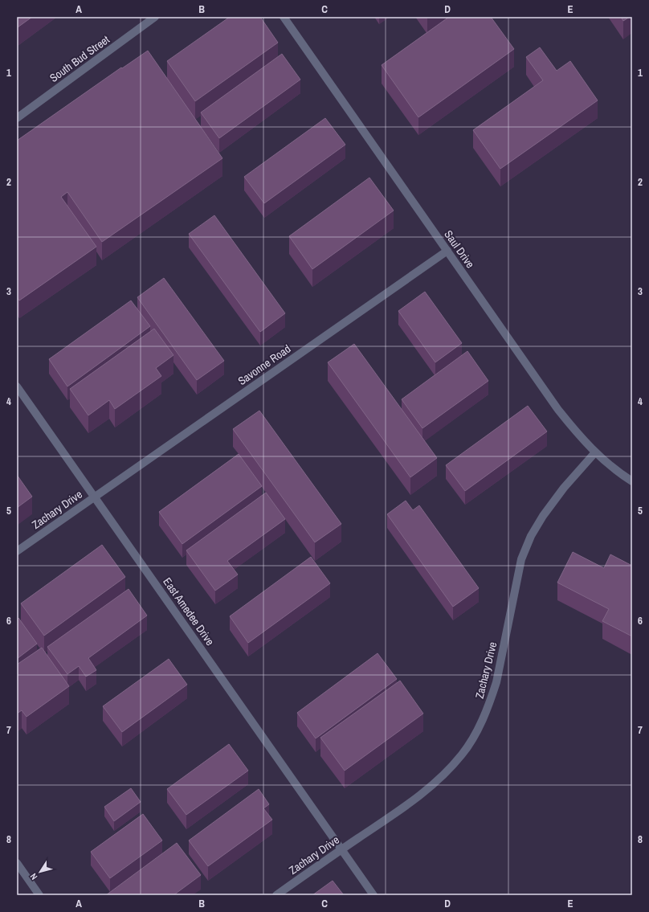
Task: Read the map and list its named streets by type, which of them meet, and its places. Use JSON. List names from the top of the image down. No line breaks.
{"streets":{"street":["South Bud Street","Saul Drive","Savonne Road","Zachary Drive","East Amedee Drive"]},"crossings":[["Saul Drive","Savonne Road"],["Saul Drive","Zachary Drive"],["Savonne Road","Zachary Drive"],["Savonne Road","East Amedee Drive"],["Zachary Drive","East Amedee Drive"]],"north":"bottom left","grid":{"columns":["A","B","C","D","E"],"rows":["1","2","3","4","5","6","7","8"]}}
